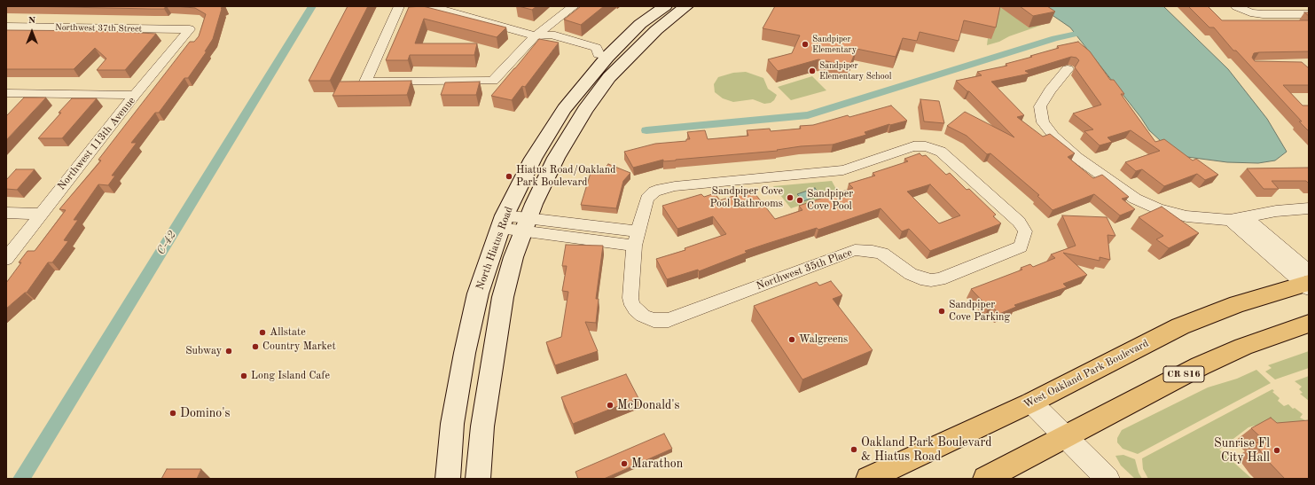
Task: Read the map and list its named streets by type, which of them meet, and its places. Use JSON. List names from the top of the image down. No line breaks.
{"streets":{"main road":["North Hiatus Road","West Oakland Park Boulevard","CR 816"],"street":["Northwest 37th Street","Northwest 113th Avenue","Northwest 35th Place"]},"crossings":[["Northwest 37th Street","Northwest 113th Avenue"]],"water":["C-42"],"places":["Sandpiper Elementary","Sandpiper Elementary School","Hiatus Road/Oakland Park Boulevard","Sandpiper Cove Pool Bathrooms","Sandpiper Cove Pool","Sandpiper Cove Parking","Allstate","Walgreens","Country Market","Subway","Long Island Cafe","McDonald's","Domino's","Oakland Park Boulevard & Hiatus Road","Sunrise Fl City Hall","Marathon"],"north":"top"}
